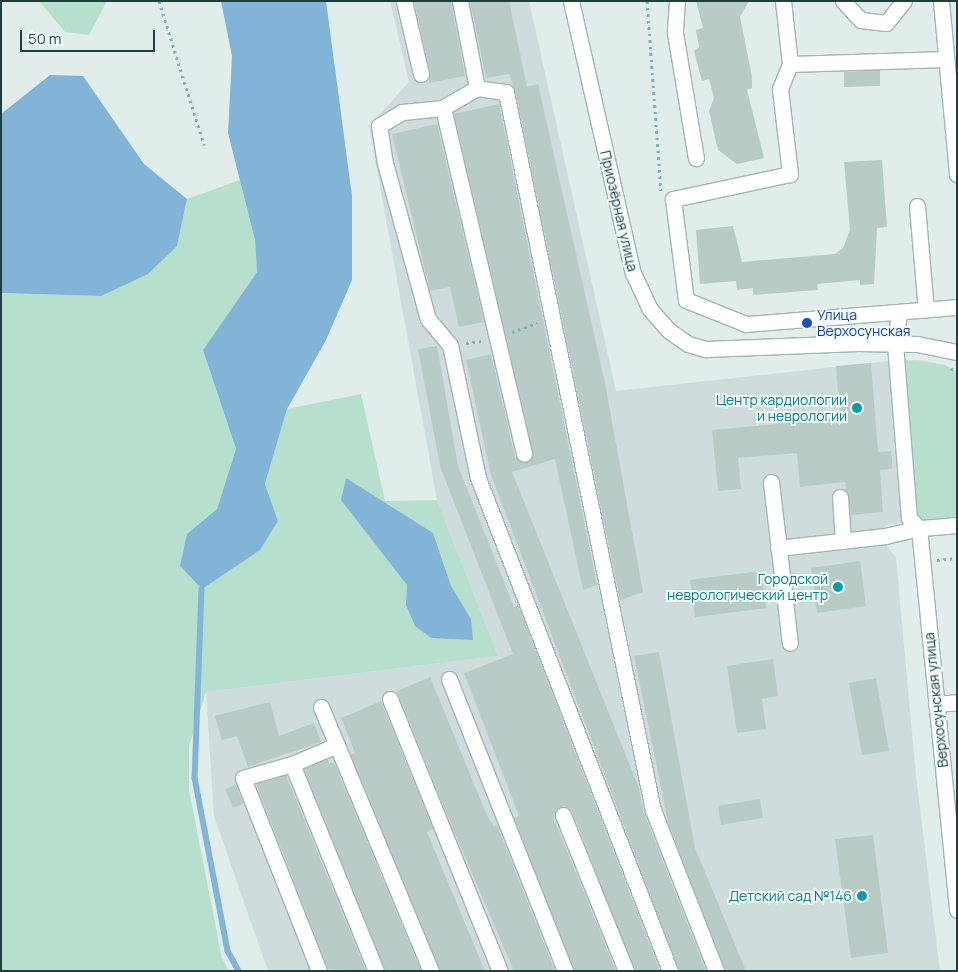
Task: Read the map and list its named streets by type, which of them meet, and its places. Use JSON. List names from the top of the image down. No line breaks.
{"streets":{"street":["Приозёрная улица","Верхосунская улица"]},"places":["Улица Верхосунская","Центр кардиологии и неврологии","Городской неврологический центр","Детский сад №146"],"scale_bar":"50 m"}
